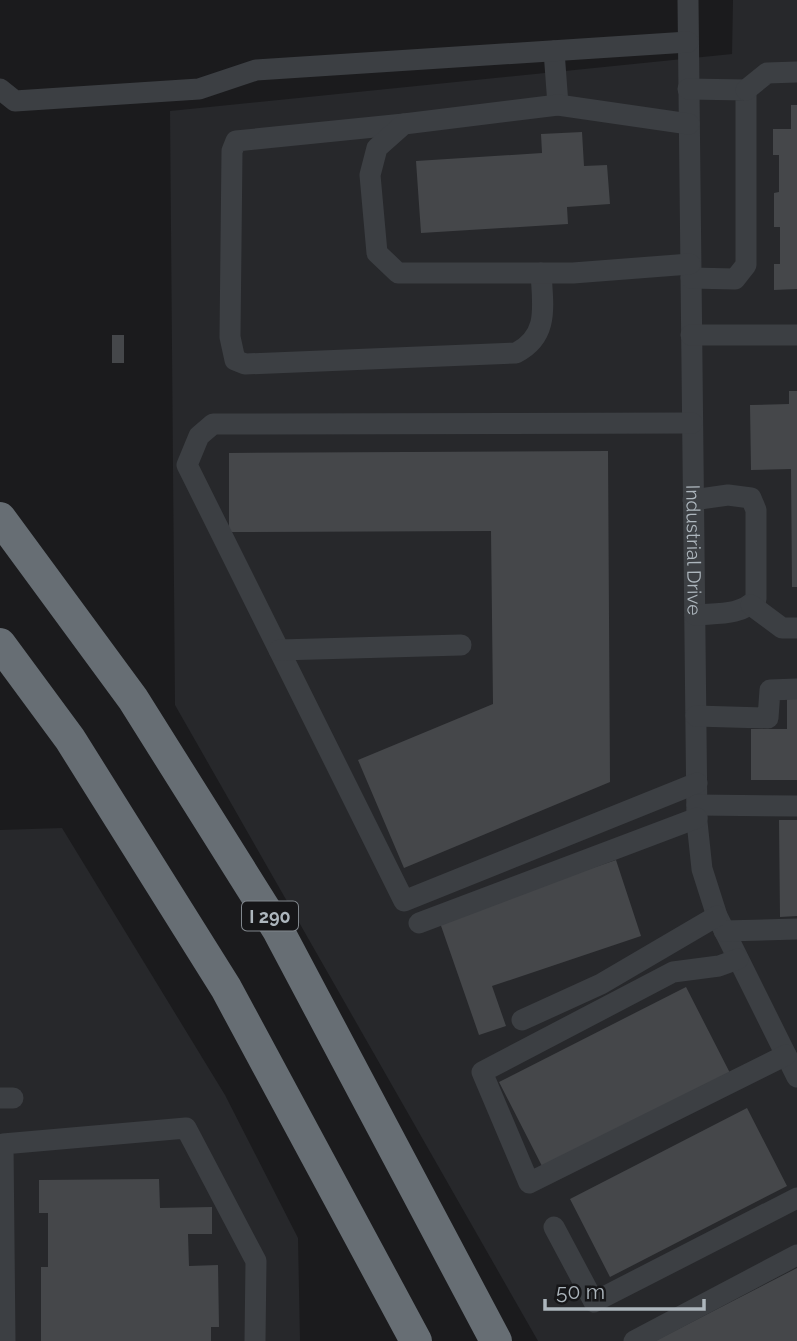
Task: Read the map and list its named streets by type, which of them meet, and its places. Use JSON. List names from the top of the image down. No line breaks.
{"streets":{"highway":["I 290"],"street":["Industrial Drive"]},"scale_bar":"50 m"}
